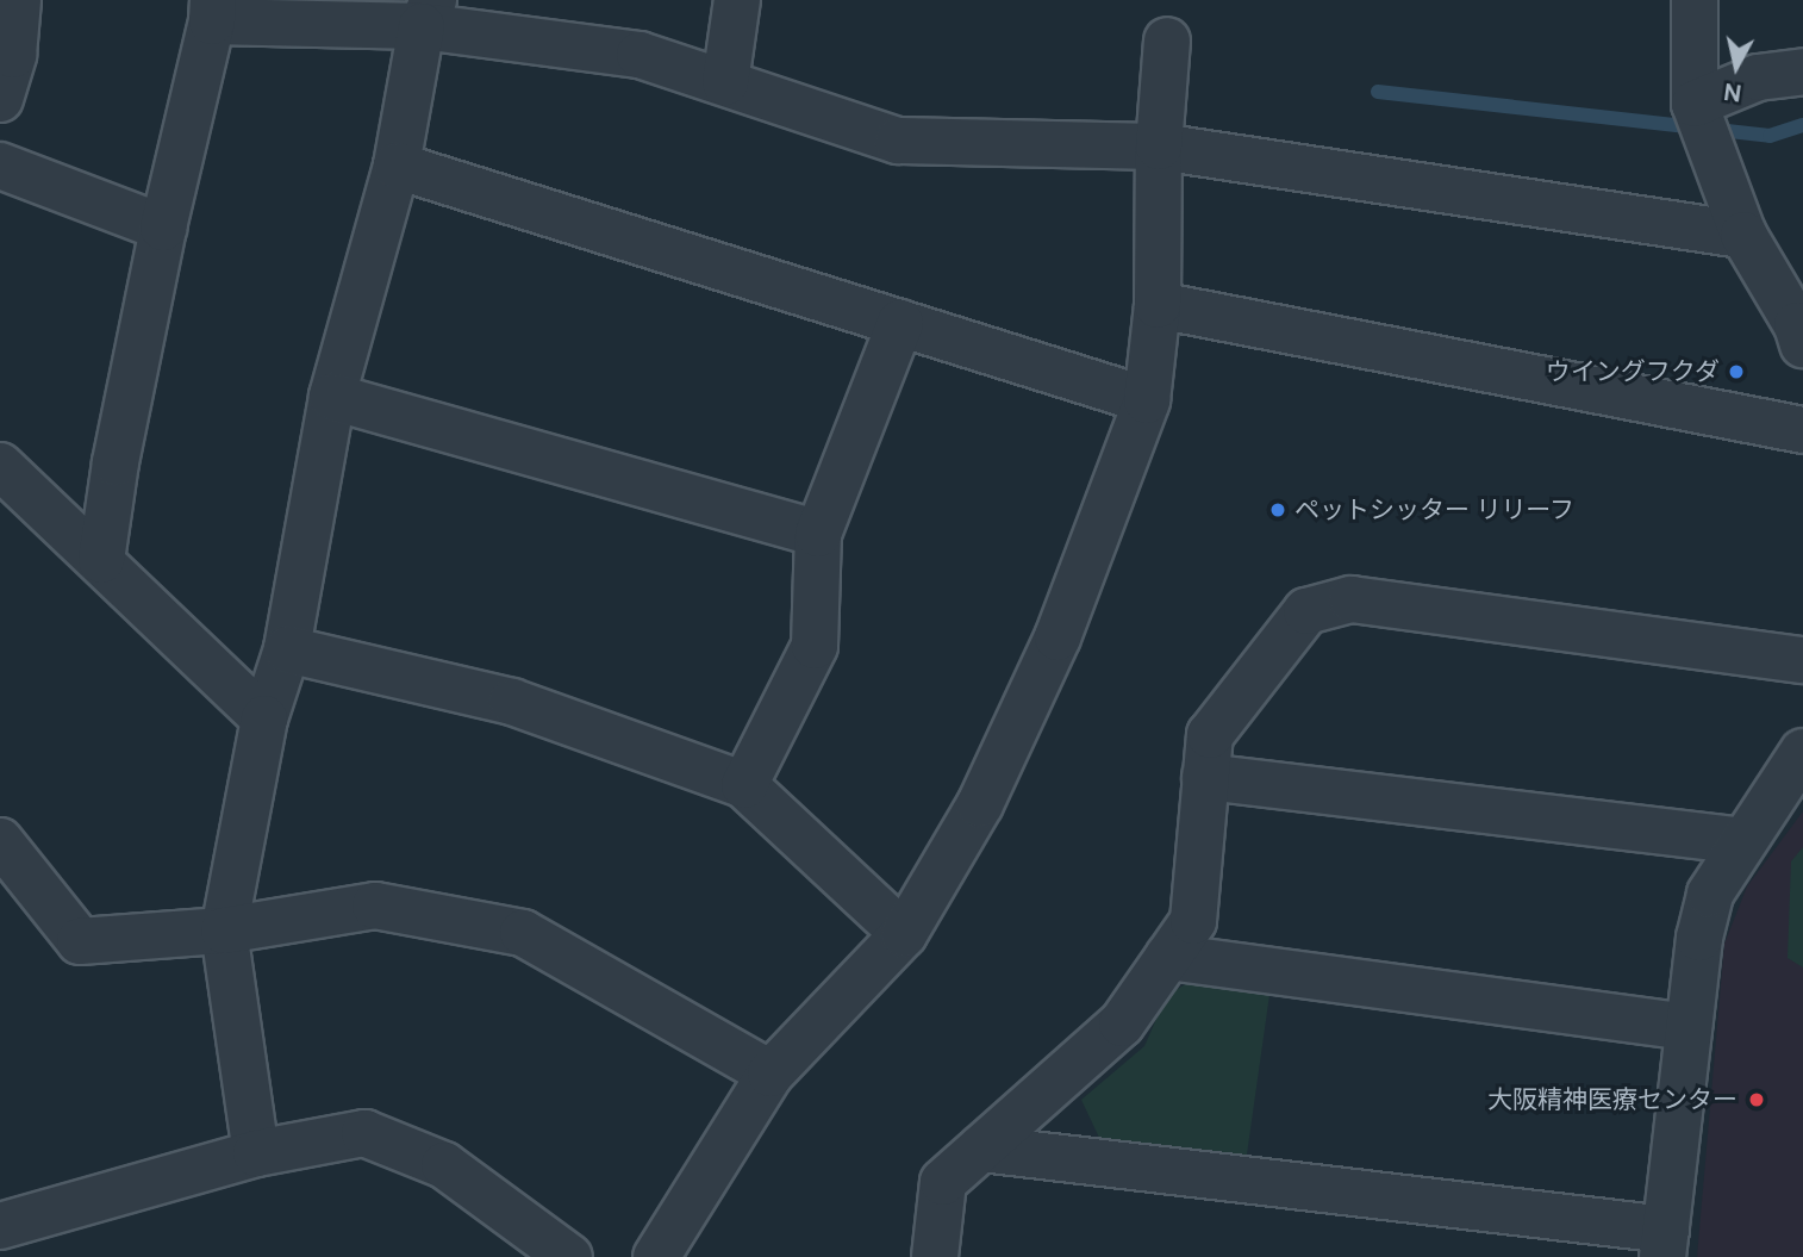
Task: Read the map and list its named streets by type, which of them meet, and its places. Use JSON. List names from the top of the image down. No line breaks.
{"places":["ウイングフクダ","ペットシッター リリーフ","大阪精神医療センター"],"north":"bottom"}
